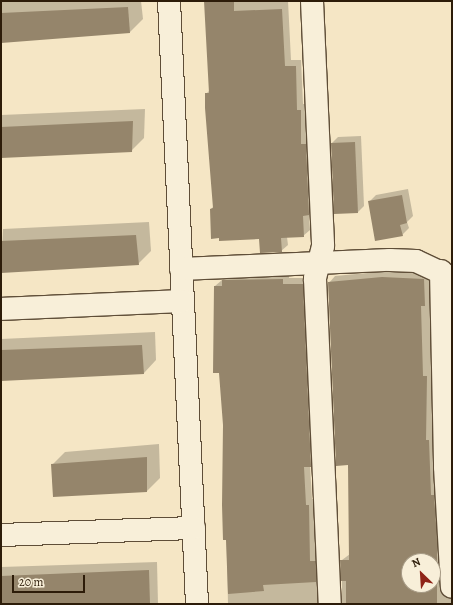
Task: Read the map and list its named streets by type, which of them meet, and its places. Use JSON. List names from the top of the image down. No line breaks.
{"scale_bar":"20 m","north":"top left"}
